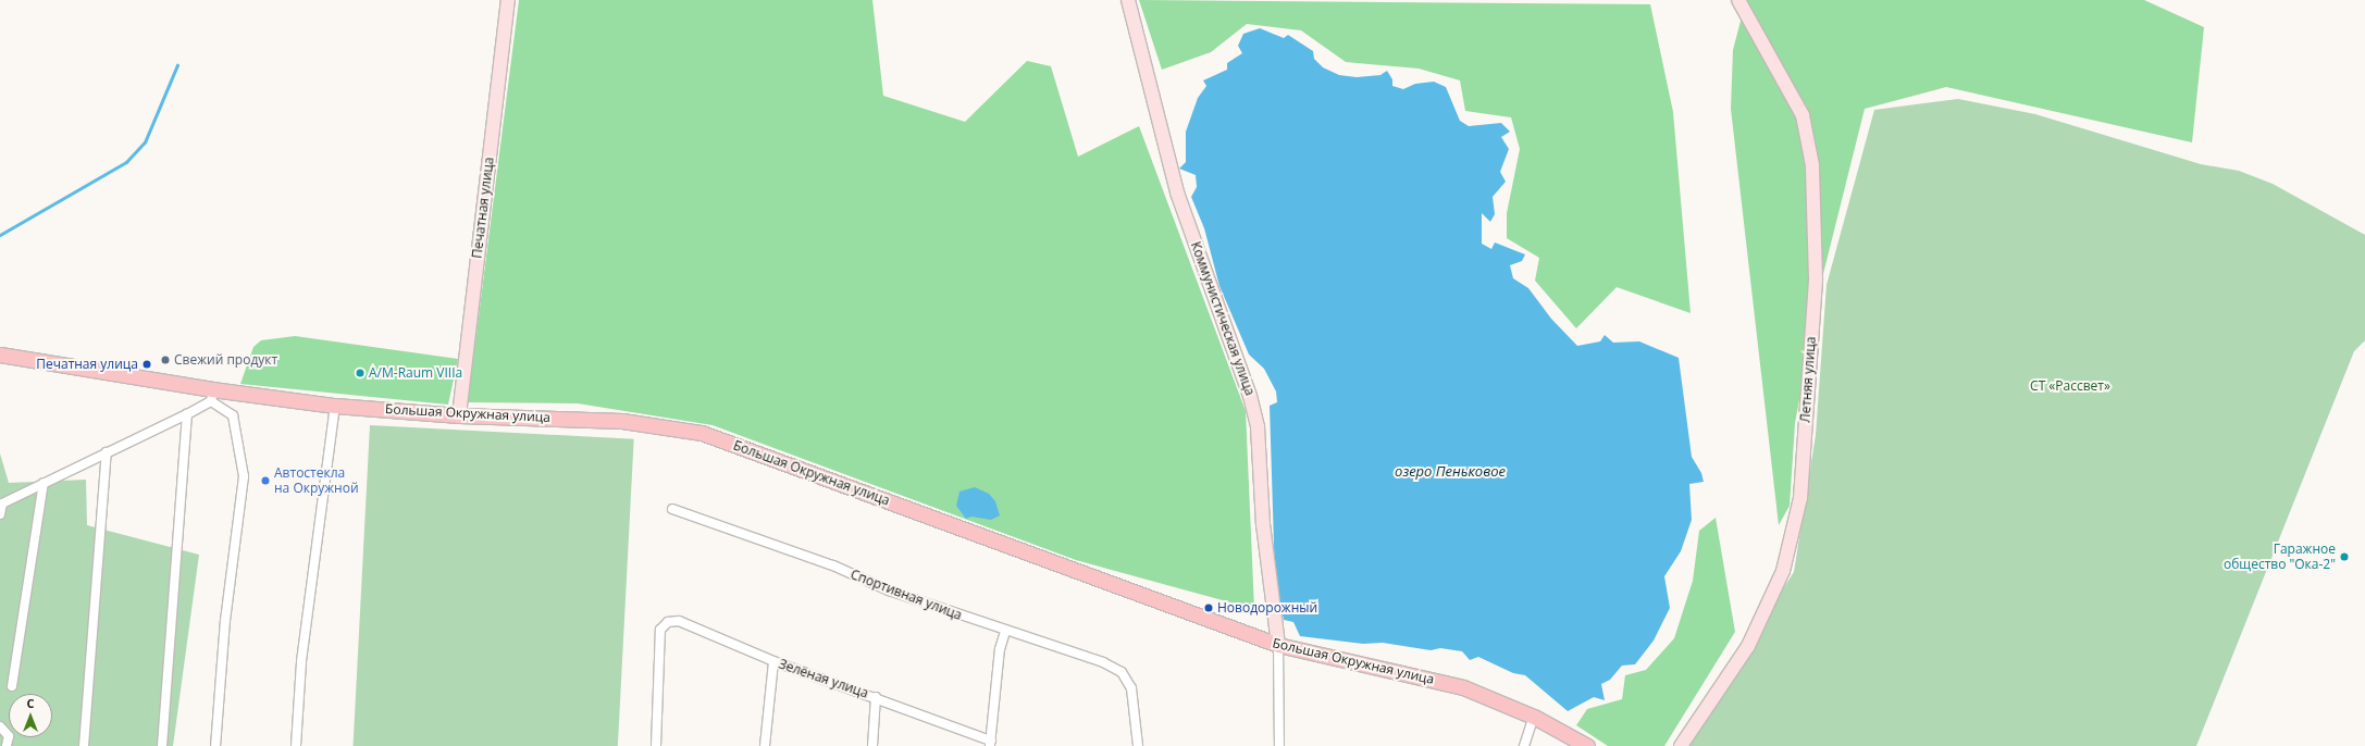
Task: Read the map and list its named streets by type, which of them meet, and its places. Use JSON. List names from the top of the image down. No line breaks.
{"streets":{"main road":["Большая Окружная улица"],"street":["Печатная улица","Коммунистическая улица","Летняя улица","Спортивная улица","Зелёная улица"]},"crossings":[["Печатная улица","Большая Окружная улица"],["Коммунистическая улица","Большая Окружная улица"]],"water":["озеро Пеньковое"],"parks":["СТ «Рассвет»"],"places":["Свежий продукт","Печатная улица","A/M-Raum VIIIa","Автостекла на Окружной","Гаражное общество \"Ока-2\"","Новодорожный"],"north":"top"}
